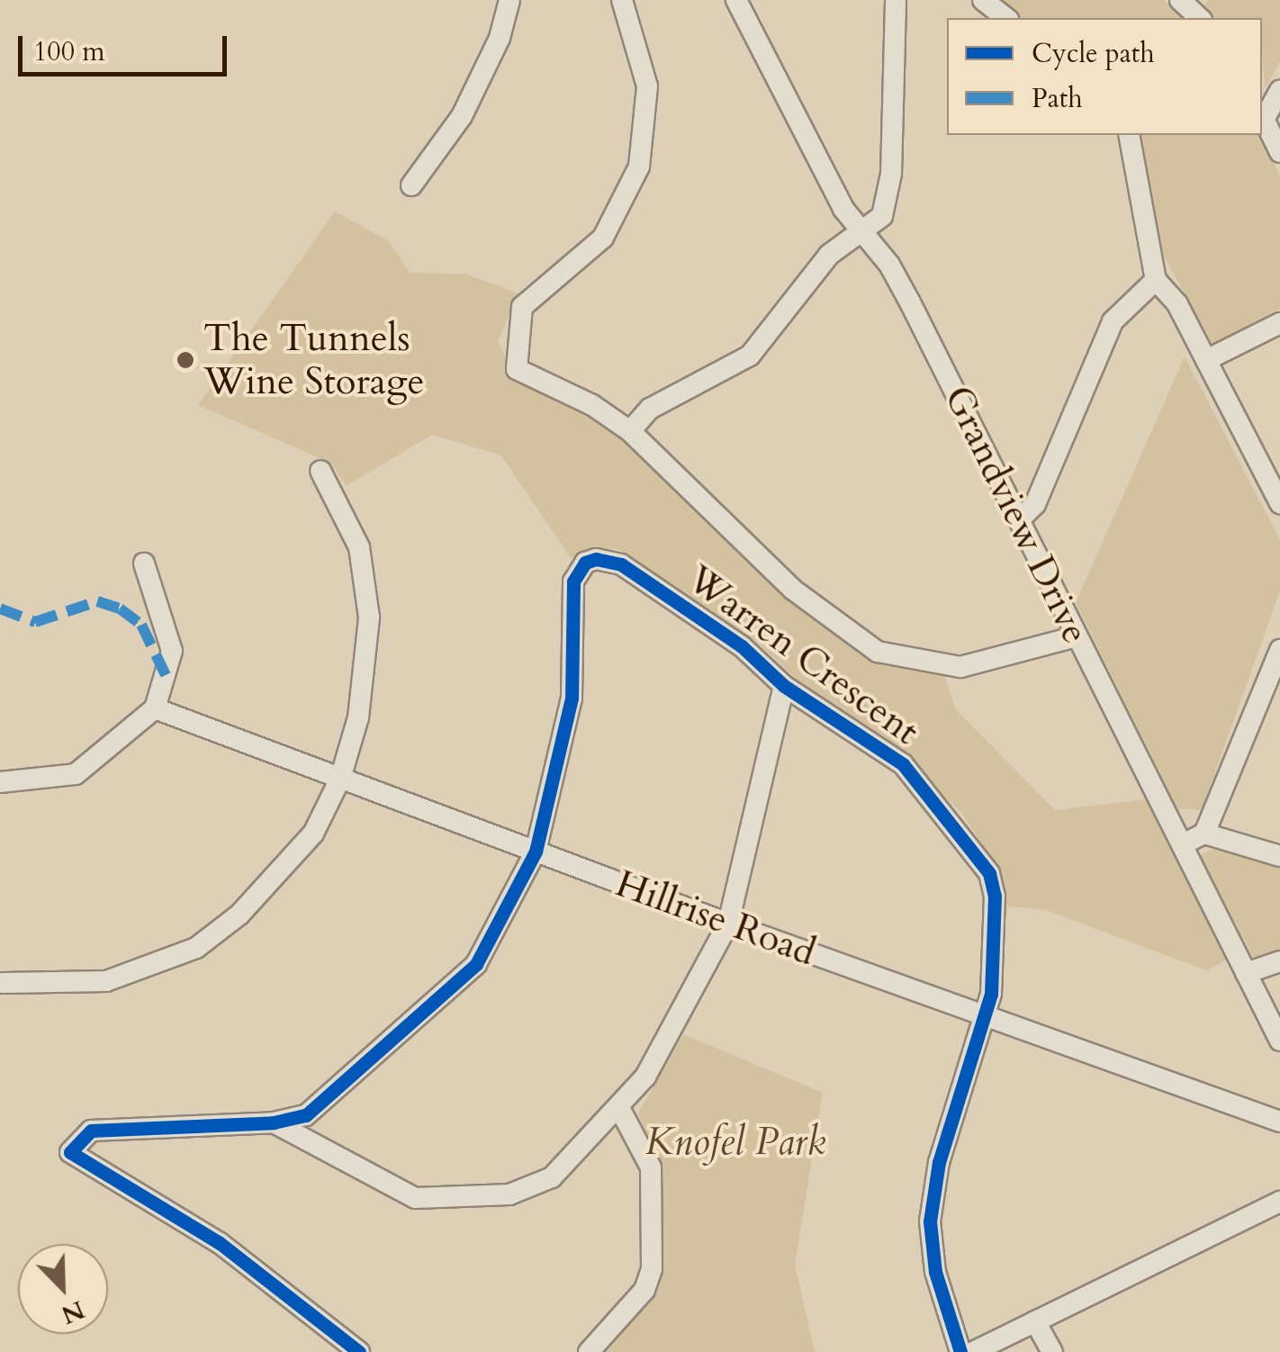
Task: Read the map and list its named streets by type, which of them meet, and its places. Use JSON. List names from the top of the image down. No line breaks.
{"streets":{"street":["Grandview Drive","Warren Crescent","Hillrise Road"]},"crossings":[["Warren Crescent","Hillrise Road"]],"parks":["Knofel Park"],"places":["The Tunnels Wine Storage"],"legend":["Cycle path","Path"],"scale_bar":"100 m","north":"bottom right"}
